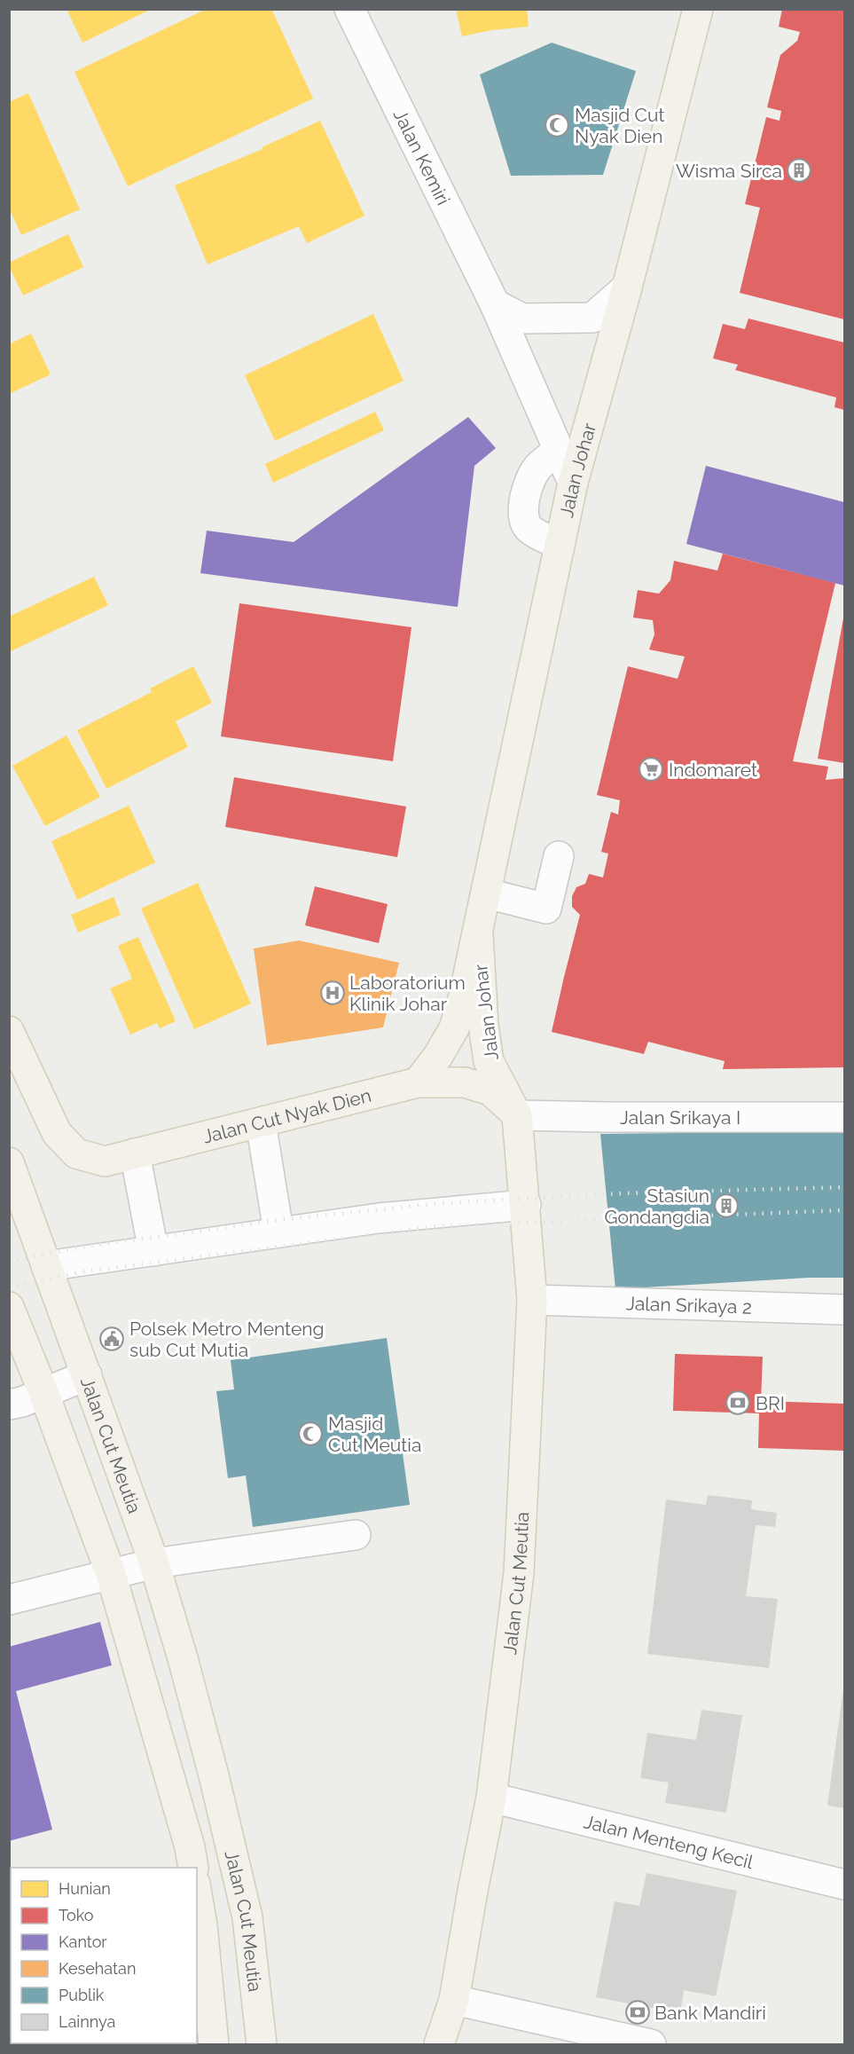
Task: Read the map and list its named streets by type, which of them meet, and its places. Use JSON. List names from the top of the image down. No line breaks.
{"streets":{"main road":["Jalan Johar","Jalan Cut Nyak Dien","Jalan Cut Meutia"],"street":["Jalan Kemiri","Jalan Srikaya I","Jalan Srikaya 2","Jalan Menteng Kecil"]},"crossings":[["Jalan Kemiri","Jalan Johar"],["Jalan Johar","Jalan Cut Nyak Dien"],["Jalan Johar","Jalan Srikaya I"],["Jalan Johar","Jalan Cut Meutia"],["Jalan Cut Nyak Dien","Jalan Srikaya I"],["Jalan Cut Nyak Dien","Jalan Cut Meutia"],["Jalan Srikaya I","Jalan Cut Meutia"],["Jalan Srikaya 2","Jalan Cut Meutia"],["Jalan Cut Meutia","Jalan Menteng Kecil"]],"places":{"mosque":["Masjid Cut Nyak Dien","Masjid Cut Meutia"],"building":["Wisma Sirca","Stasiun Gondangdia"],"supermarket":["Indomaret"],"hospital":["Laboratorium Klinik Johar"],"public building":["Polsek Metro Menteng sub Cut Mutia"],"bank":["BRI","Bank Mandiri"]},"legend":["Hunian","Toko","Kantor","Kesehatan","Publik","Lainnya"]}
